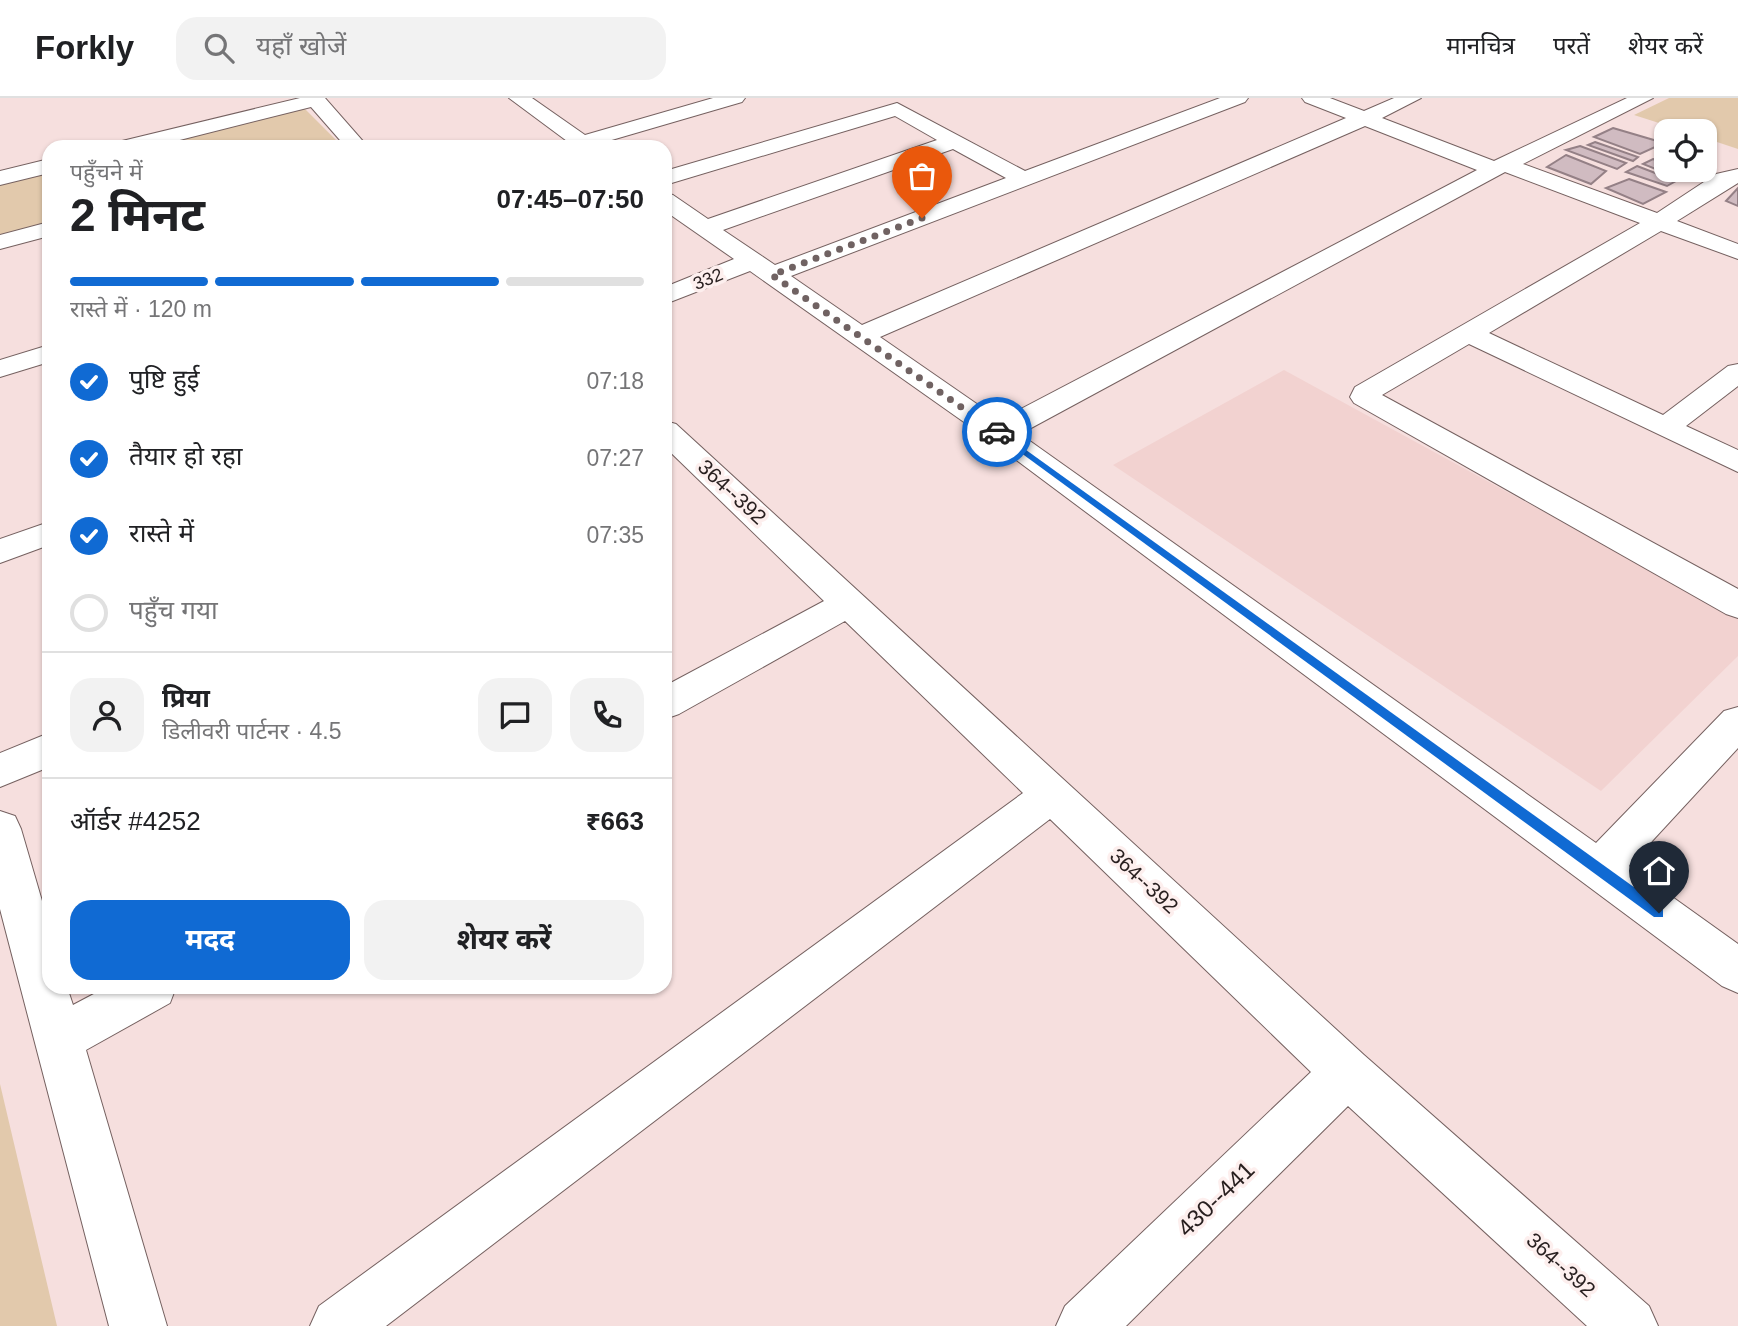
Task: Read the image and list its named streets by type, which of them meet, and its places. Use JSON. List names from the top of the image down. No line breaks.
{"streets":{"street":["332","364--392","430--441"]},"crossings":[["364--392","430--441"]],"page":{"header":"Forkly","search":"यहाँ खोजें","nav":["मानचित्र","परतें","शेयर करें"],"heading":["2 मिनट","पहुँचने में","07:45–07:50"],"panel":["प्रिया","डिलीवरी पार्टनर · 4.5","ऑर्डर #4252","₹663"],"bar":"रास्ते में · 120 m","list":[["पुष्टि हुई","07:18"],["तैयार हो रहा","07:27"],["रास्ते में","07:35"],"पहुँच गया"],"buttons":["मदद","शेयर करें"]}}
